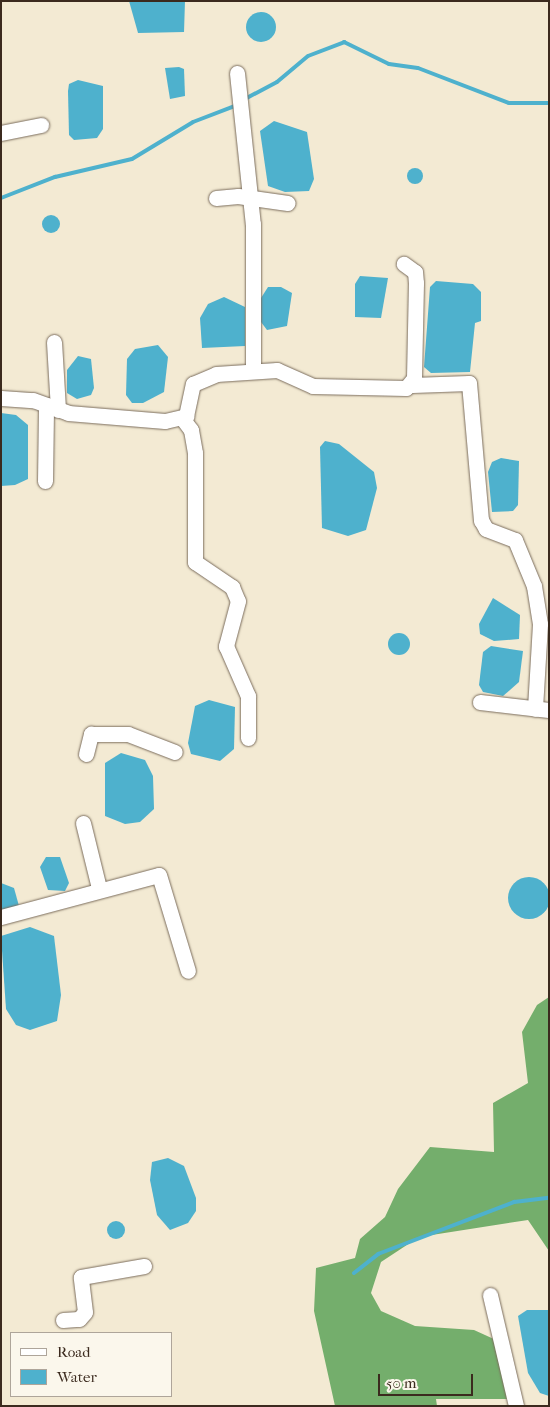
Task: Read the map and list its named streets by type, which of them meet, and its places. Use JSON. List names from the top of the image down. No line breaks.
{"legend":["Road","Water"],"scale_bar":"50 m"}
